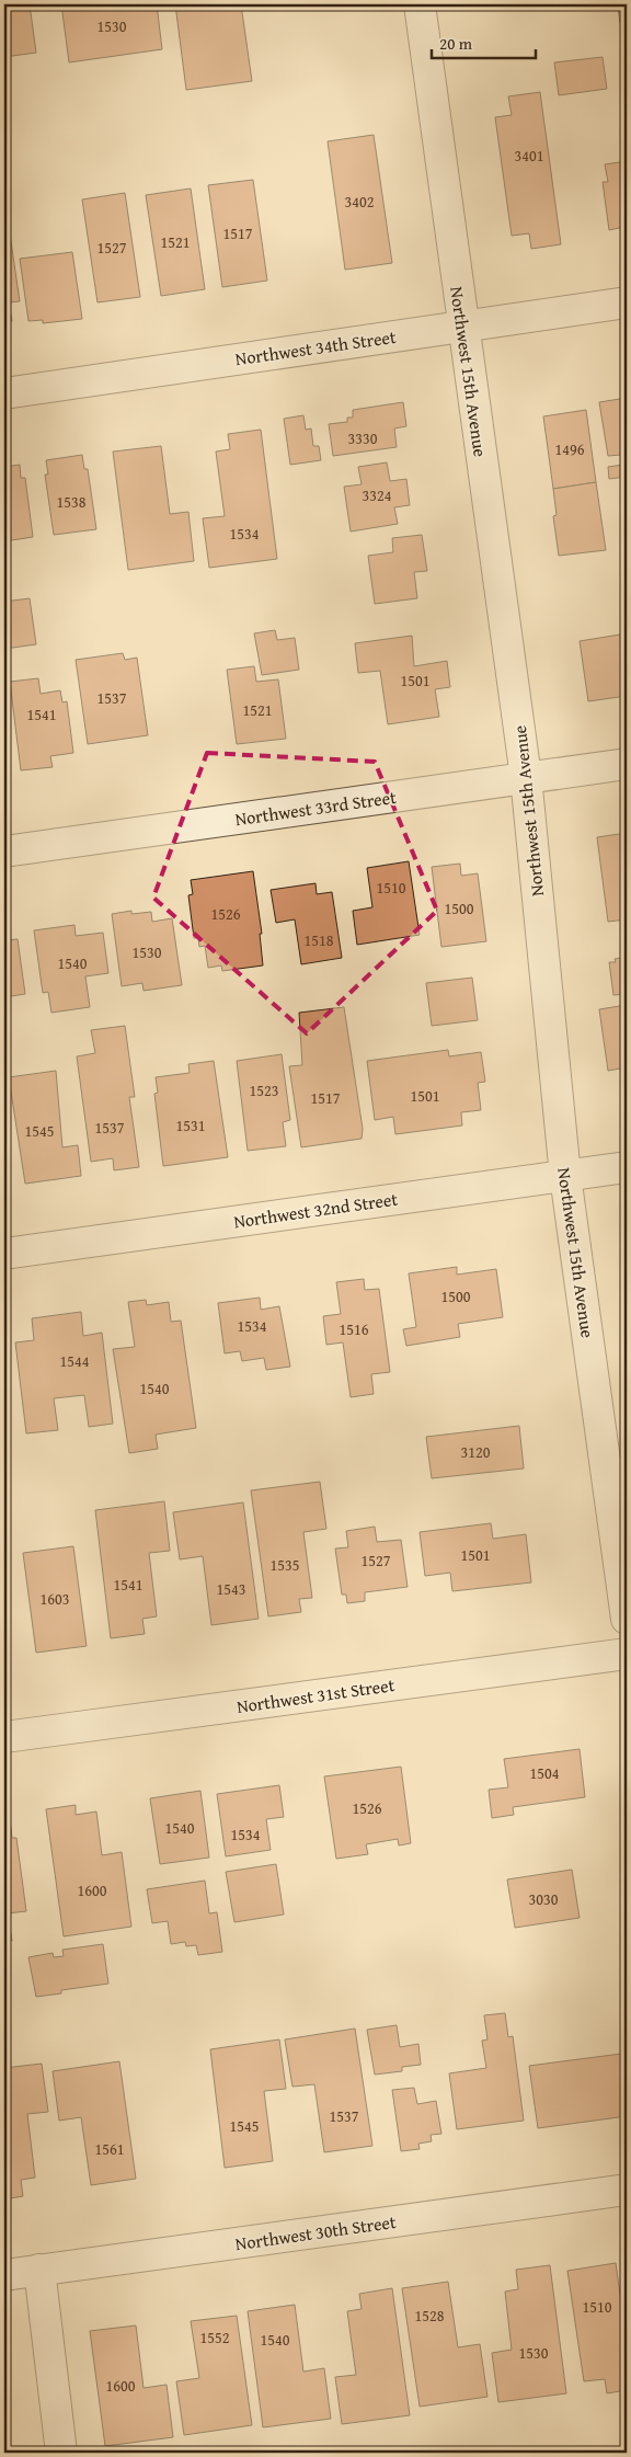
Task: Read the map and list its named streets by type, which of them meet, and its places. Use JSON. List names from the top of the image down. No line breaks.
{"streets":{"street":["Northwest 34th Street","Northwest 15th Avenue","Northwest 33rd Street","Northwest 32nd Street","Northwest 31st Street","Northwest 30th Street"]},"crossings":[["Northwest 34th Street","Northwest 15th Avenue"],["Northwest 15th Avenue","Northwest 33rd Street"],["Northwest 15th Avenue","Northwest 32nd Street"]],"house_numbers":["1530","3401","3402","1517","1521","1527","3330","1496","3324","1538","1534","1501","1537","1521","1541","1510","1500","1526","1518","1530","1540","1523","1501","1517","1531","1537","1545","1500","1534","1516","1544","1540","3120","1501","1527","1535","1541","1543","1603","1504","1526","1540","1534","1600","3030","1537","1545","1561","1510","1528","1552","1540","1530","1600"],"scale_bar":"20 m"}
